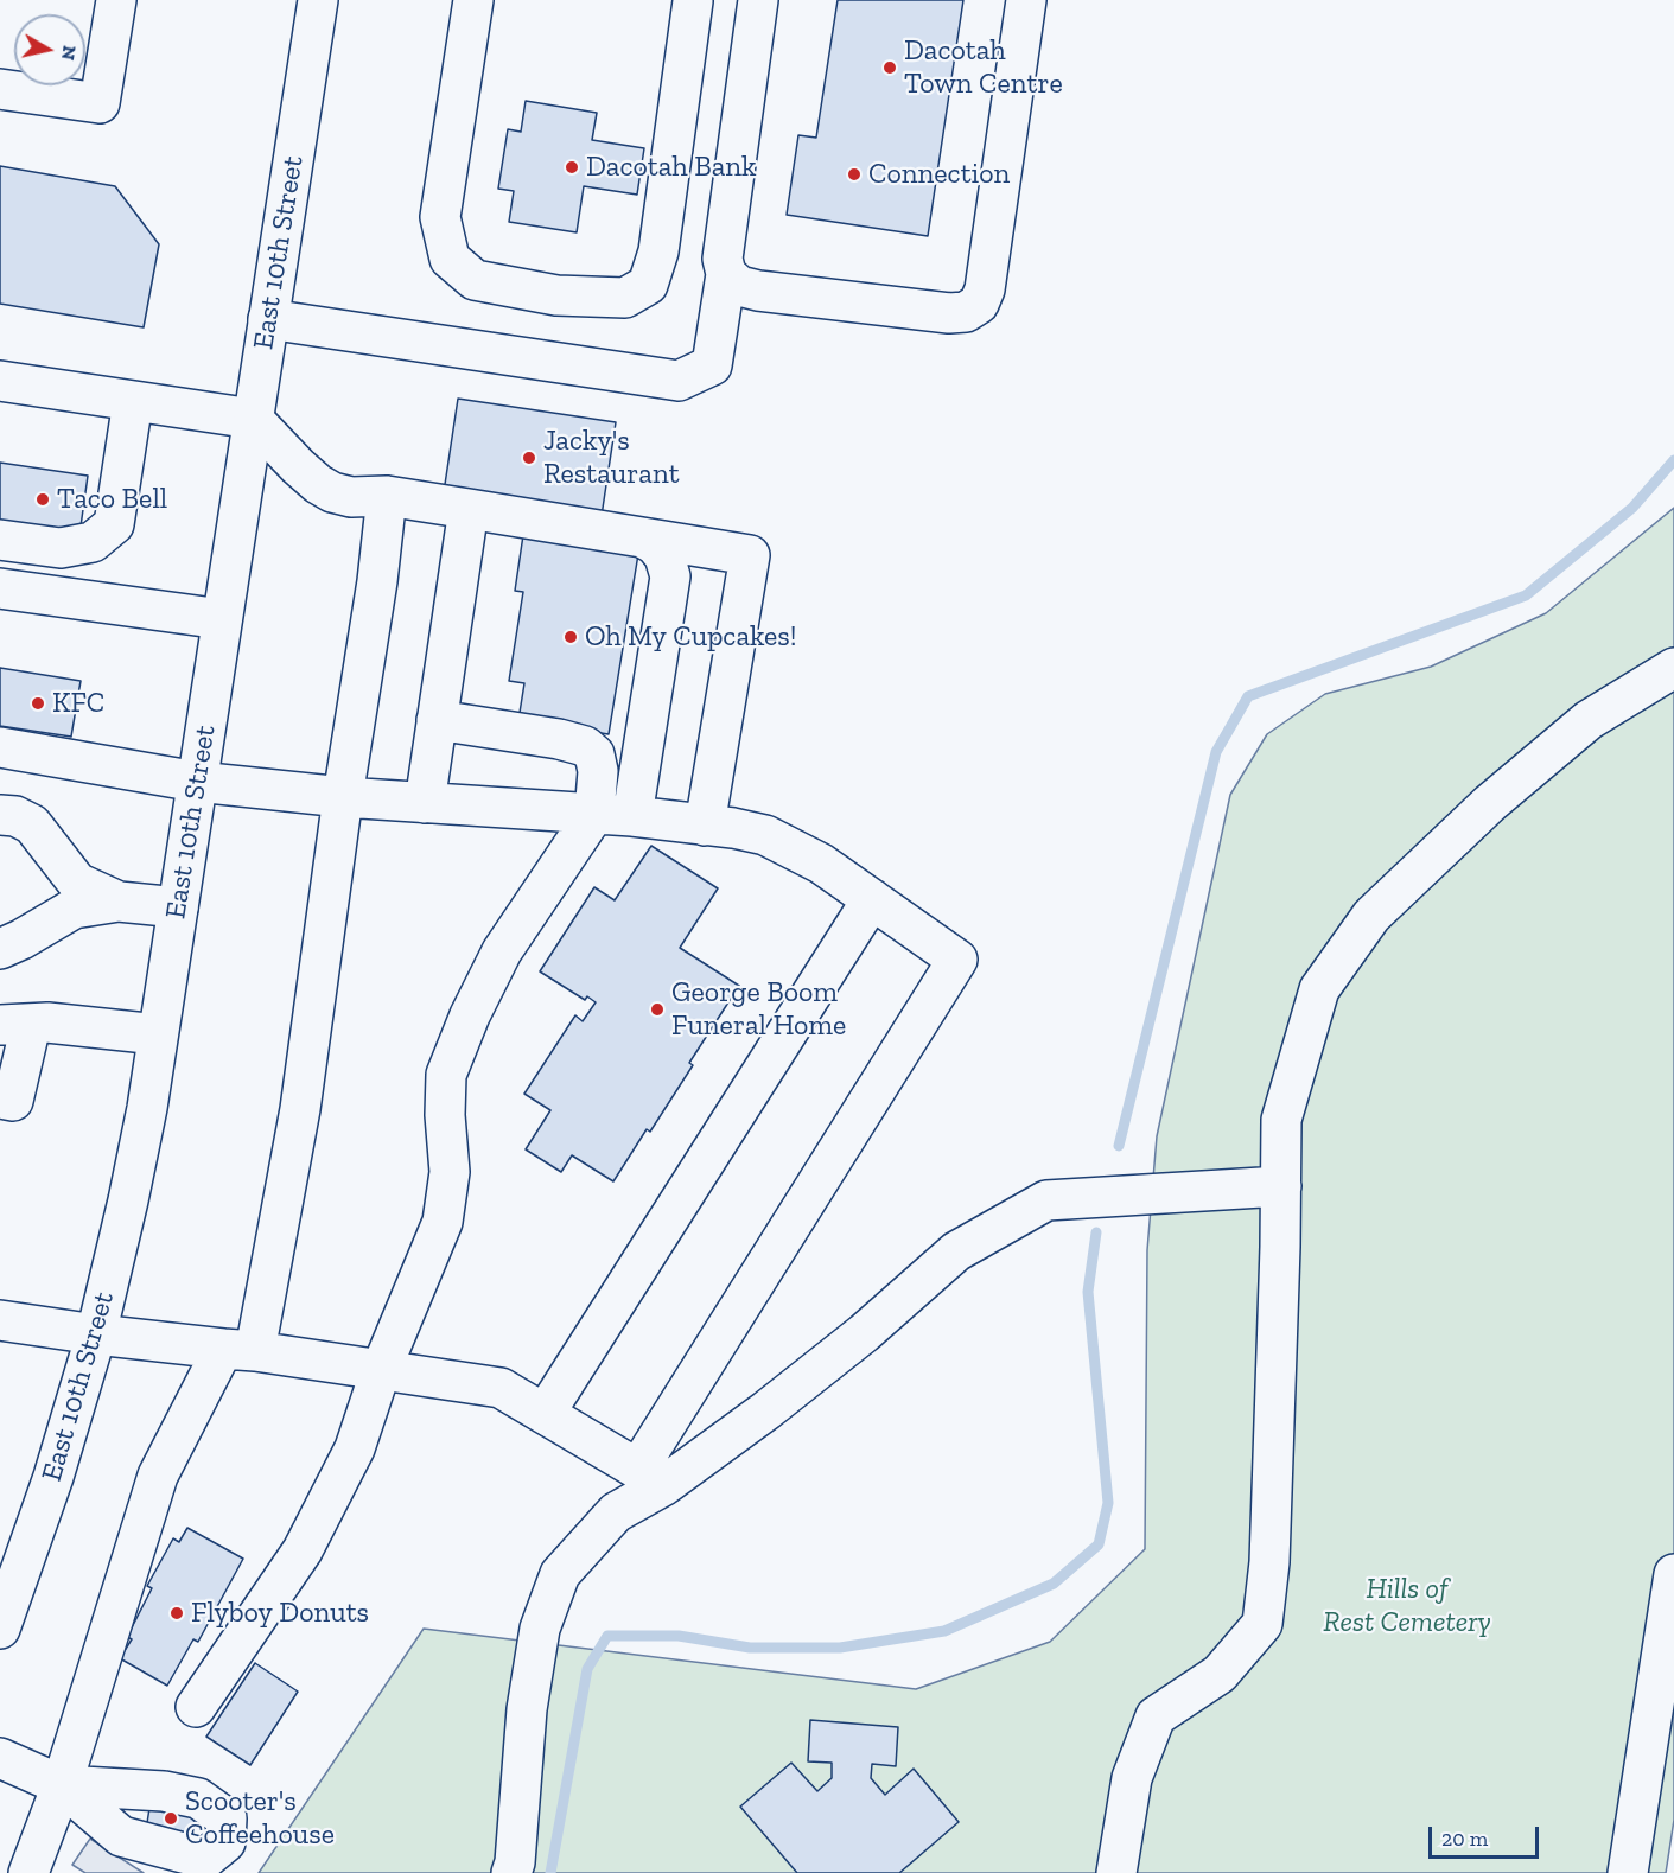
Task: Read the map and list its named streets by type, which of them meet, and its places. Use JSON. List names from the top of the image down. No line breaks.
{"streets":{"main road":["East 10th Street"]},"parks":["Hills of Rest Cemetery"],"places":["Dacotah Town Centre","Dacotah Bank","Connection","Jacky's Restaurant","Taco Bell","Oh My Cupcakes!","KFC","George Boom Funeral Home","Flyboy Donuts","Scooter's Coffeehouse"],"scale_bar":"20 m","north":"right"}
